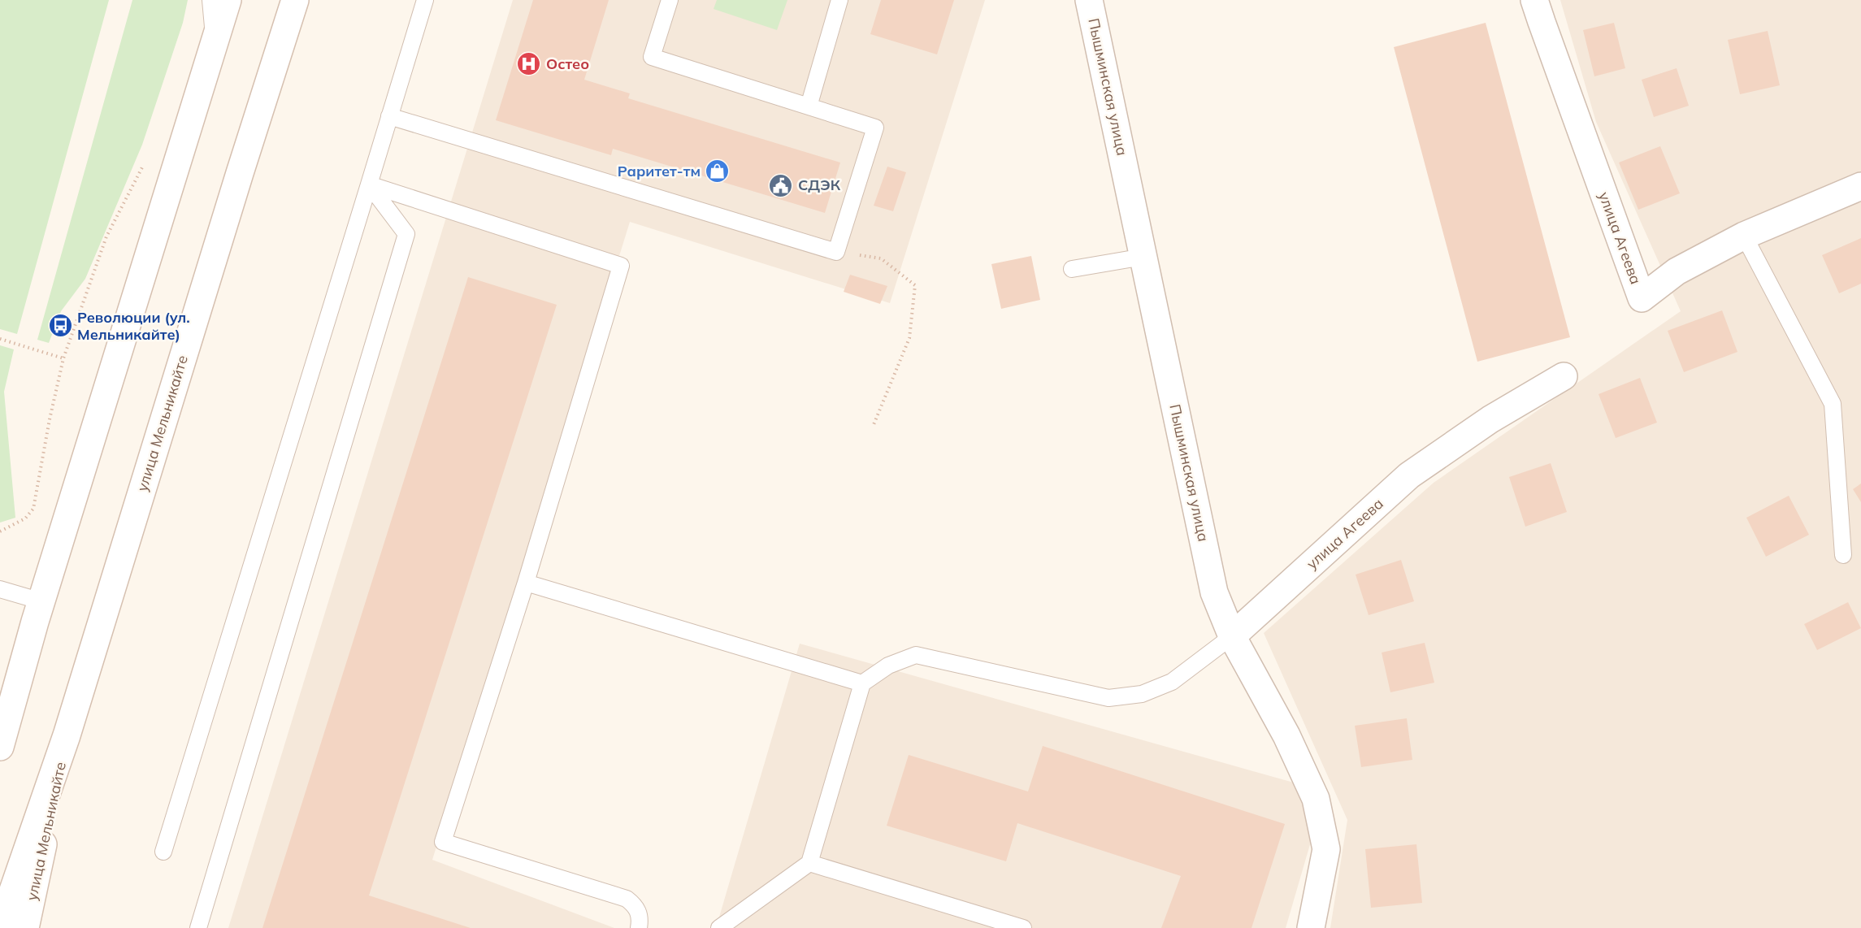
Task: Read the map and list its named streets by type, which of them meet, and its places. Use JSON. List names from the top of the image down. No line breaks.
{"streets":{"main road":["Пышминская улица","улица Агеева","улица Мельникайте"]},"crossings":[["Пышминская улица","улица Агеева"]],"places":{"hospital":["Остео"],"shop":["Раритет-тм"],"public building":["СДЭК"],"bus stop":["Революции (ул. Мельникайте)"]}}
